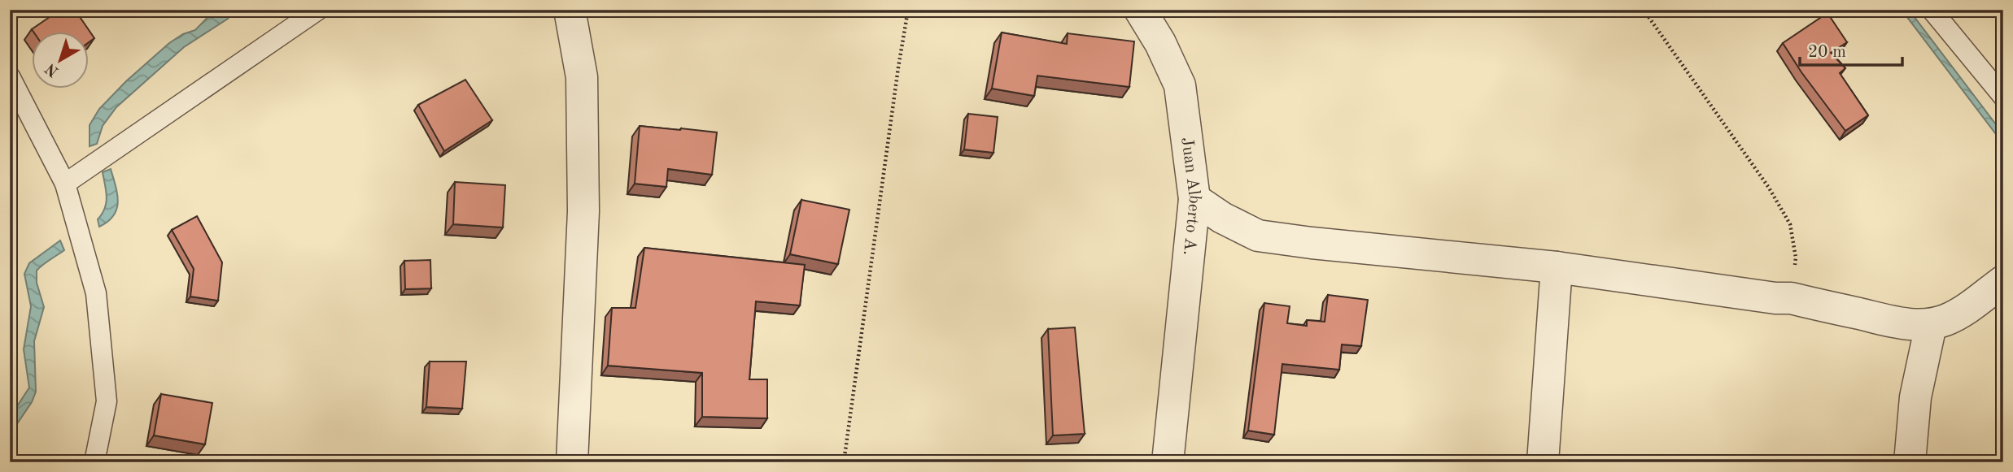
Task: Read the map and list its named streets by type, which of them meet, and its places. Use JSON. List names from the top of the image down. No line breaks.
{"streets":{"street":["Juan Alberto A."]},"scale_bar":"20 m","north":"bottom left"}
